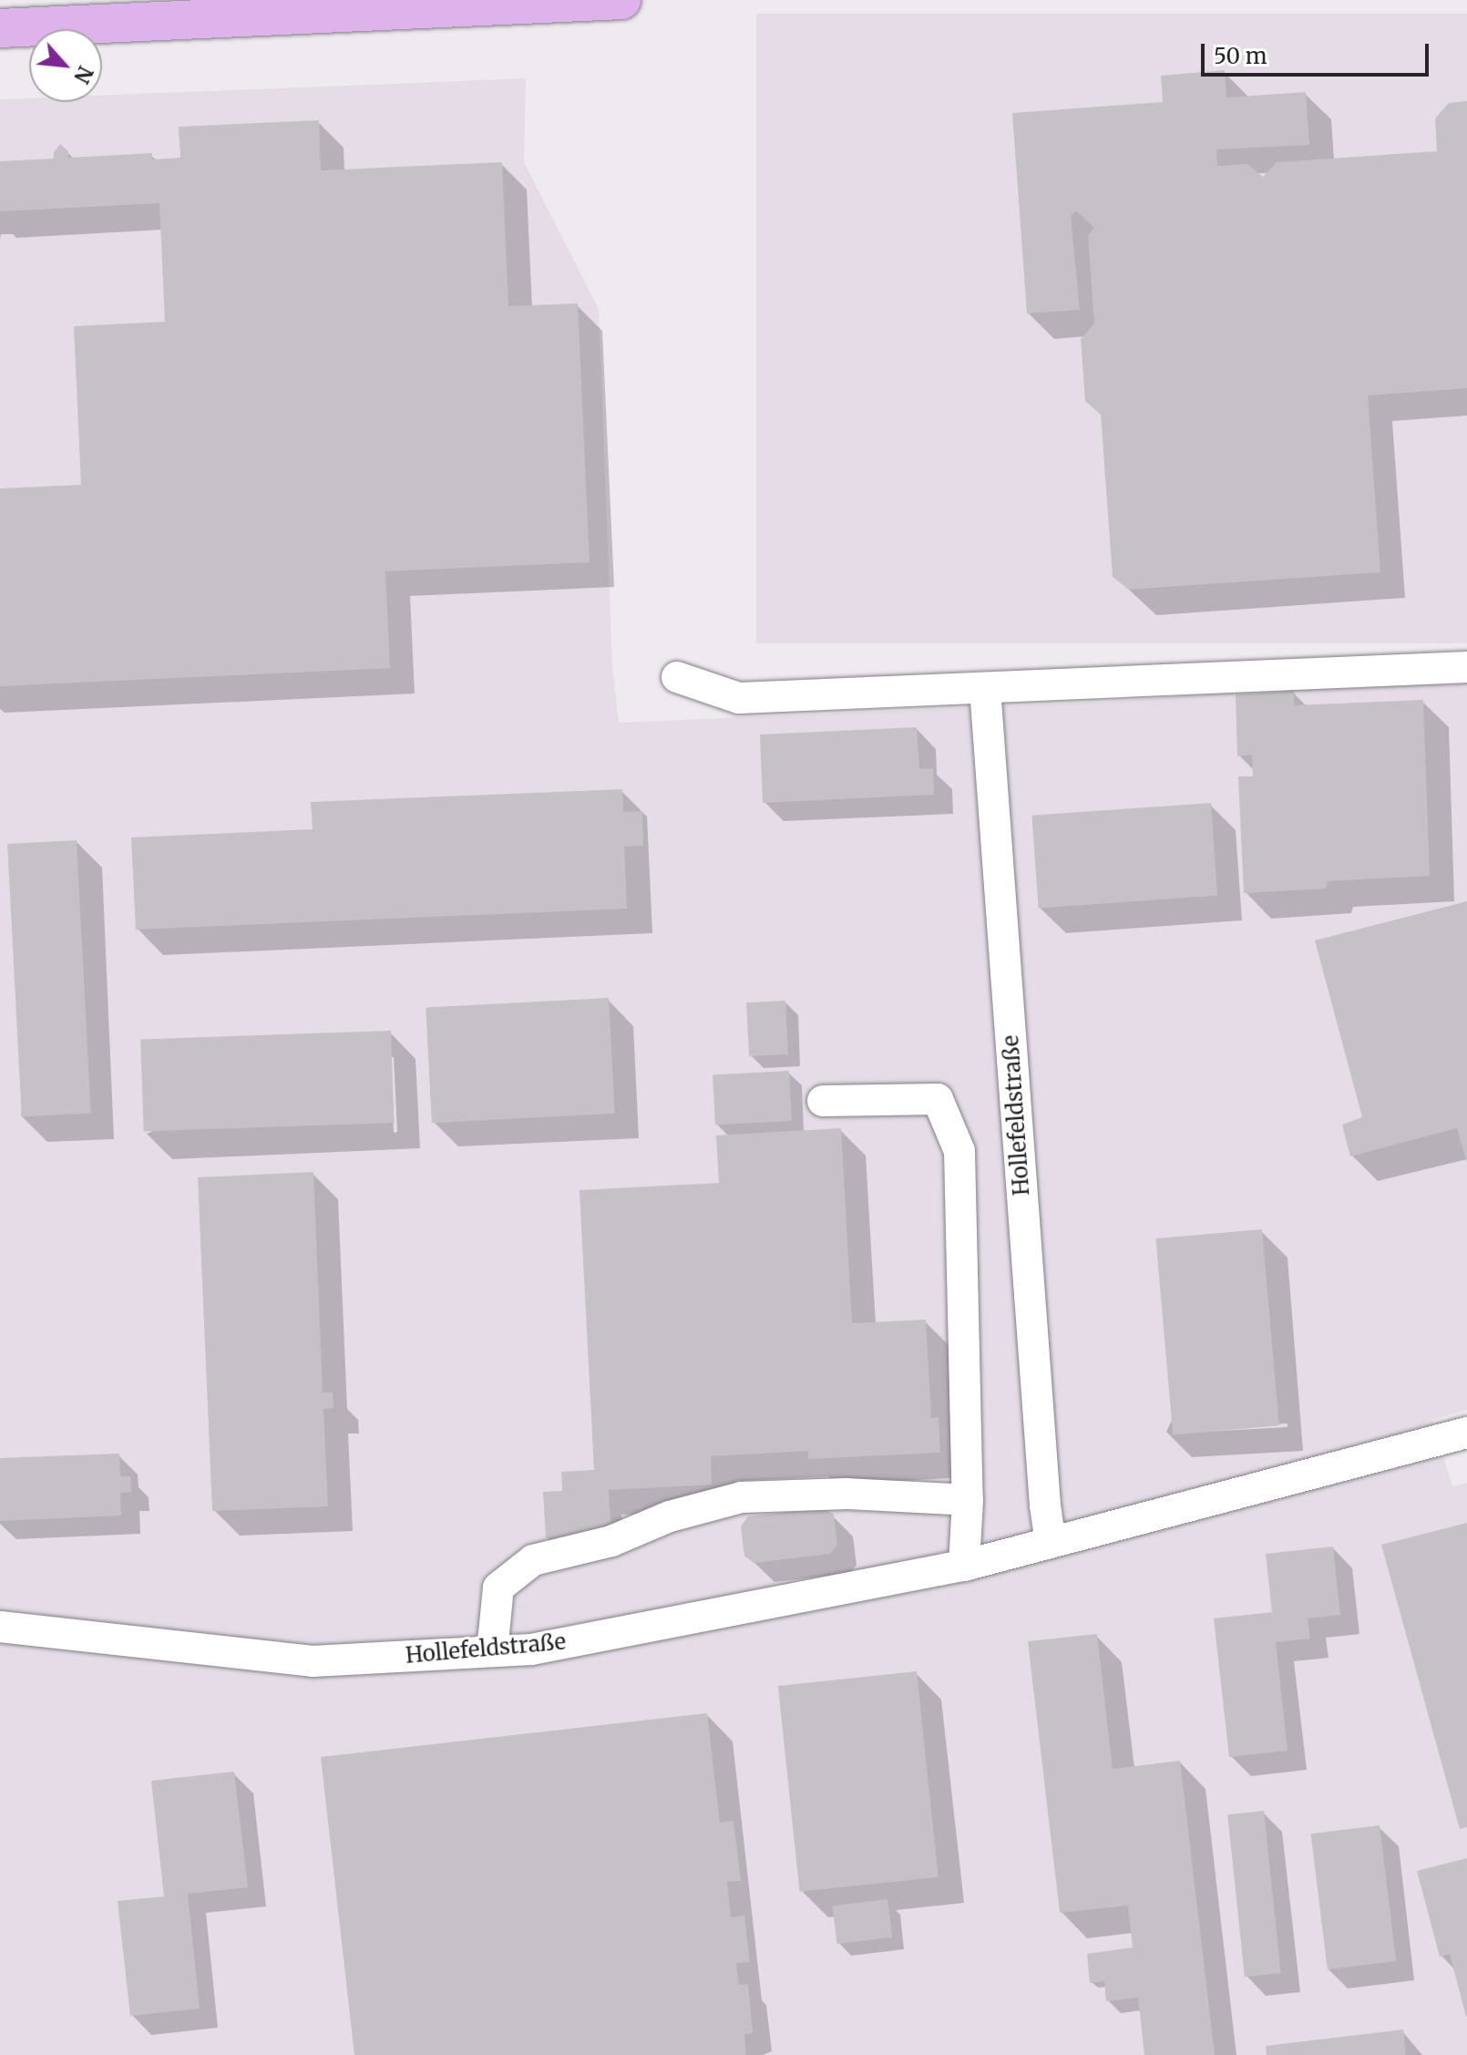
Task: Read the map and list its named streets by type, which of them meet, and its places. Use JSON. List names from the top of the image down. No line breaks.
{"streets":{"street":["Hollefeldstraße"]},"scale_bar":"50 m","north":"bottom right"}
